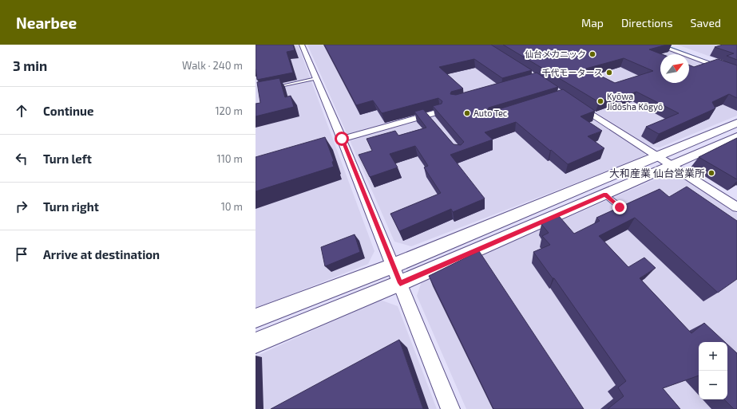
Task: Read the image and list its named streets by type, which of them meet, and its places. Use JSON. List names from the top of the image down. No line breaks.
{"places":["仙台メカニック","千代モータース","Kyōwa Jidōsha Kōgyō","Auto Tec","大和産業 仙台営業所"],"north":"top right","page":{"header":"Nearbee","nav":["Map","Directions","Saved"],"heading":["3 min","Walk · 240 m"],"list":[["Continue","120 m"],["Turn left","110 m"],["Turn right","10 m"],"Arrive at destination"],"map_buttons":["+","−"]}}
